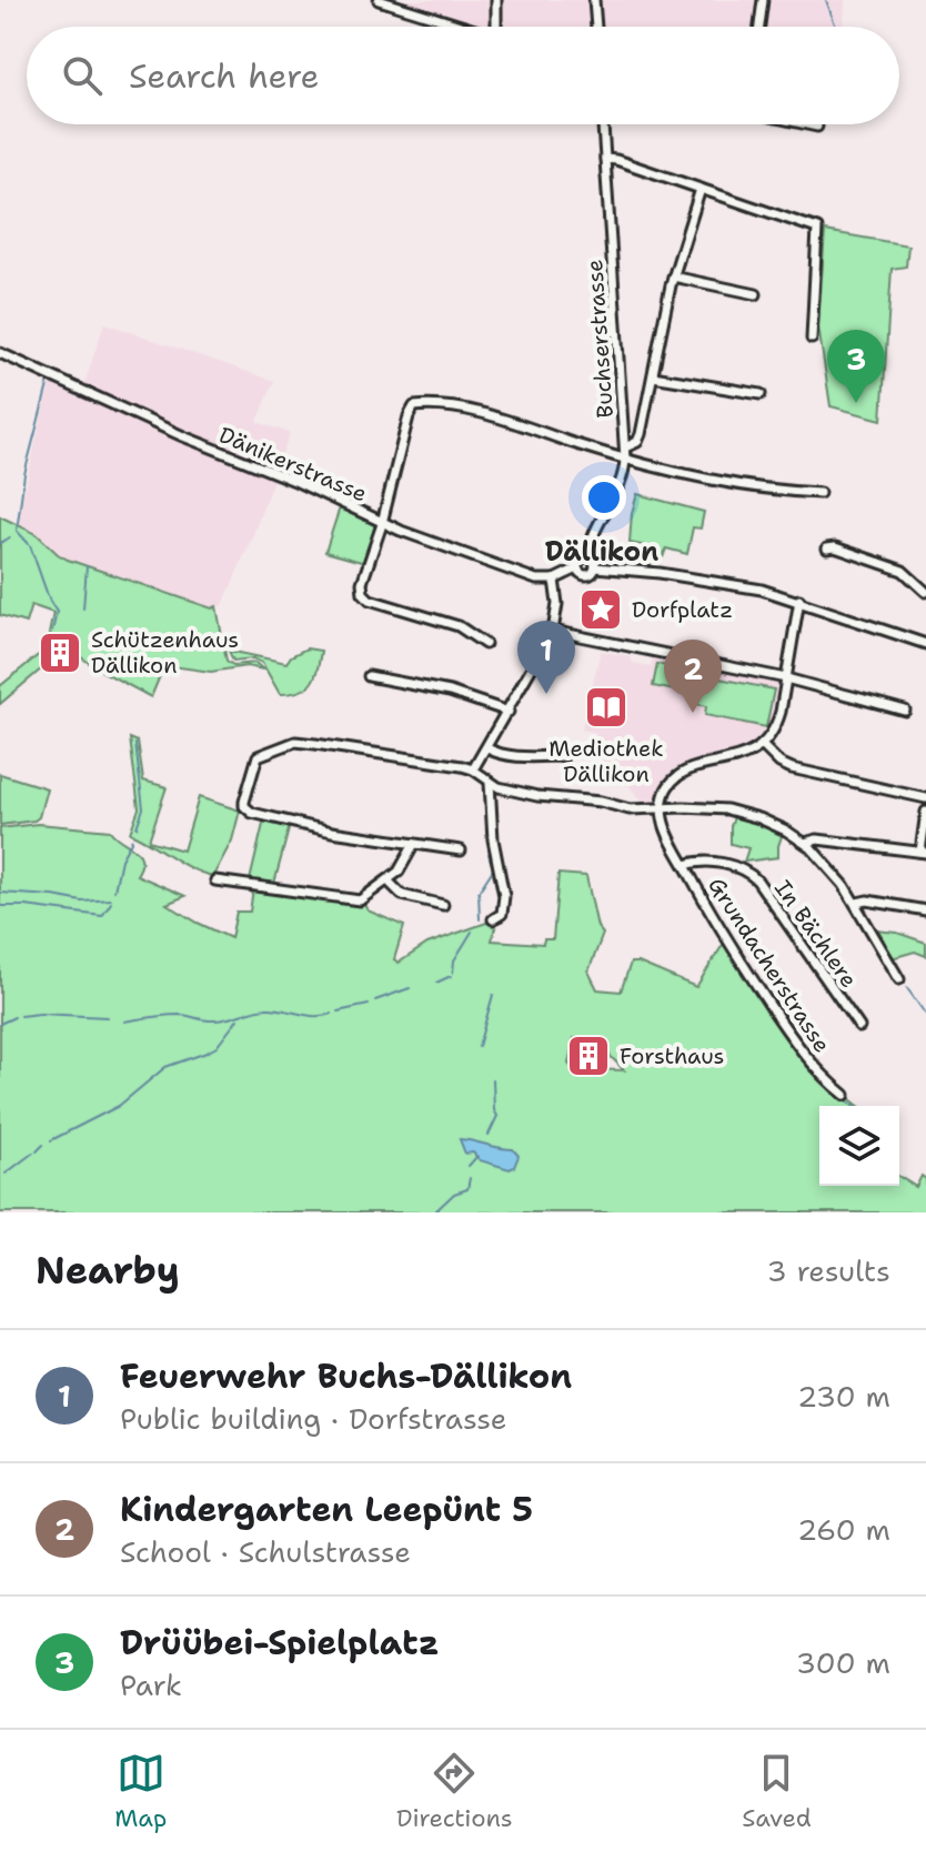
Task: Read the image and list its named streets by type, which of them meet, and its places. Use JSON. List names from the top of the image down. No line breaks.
{"streets":{"street":["Buchserstrasse","Dänikerstrasse","In Bächlere","Grundacherstrasse"]},"crossings":[["In Bächlere","Grundacherstrasse"]],"districts":["Dällikon"],"places":{"place":["Dorfplatz"],"building":["Schützenhaus Dällikon","Forsthaus"],"library":["Mediothek Dällikon"]},"page":{"search":"Search here","pins":["3","1","2"],"heading":["Nearby","3 results"],"list":[{"mark":"1","name":"Feuerwehr Buchs-Dällikon","note":"Public building · Dorfstrasse","value":"230 m"},{"mark":"2","name":"Kindergarten Leepünt 5","note":"School · Schulstrasse","value":"260 m"},{"mark":"3","name":"Drüübei-Spielplatz","note":"Park","value":"300 m"}],"nav":["Map","Directions","Saved"]}}
